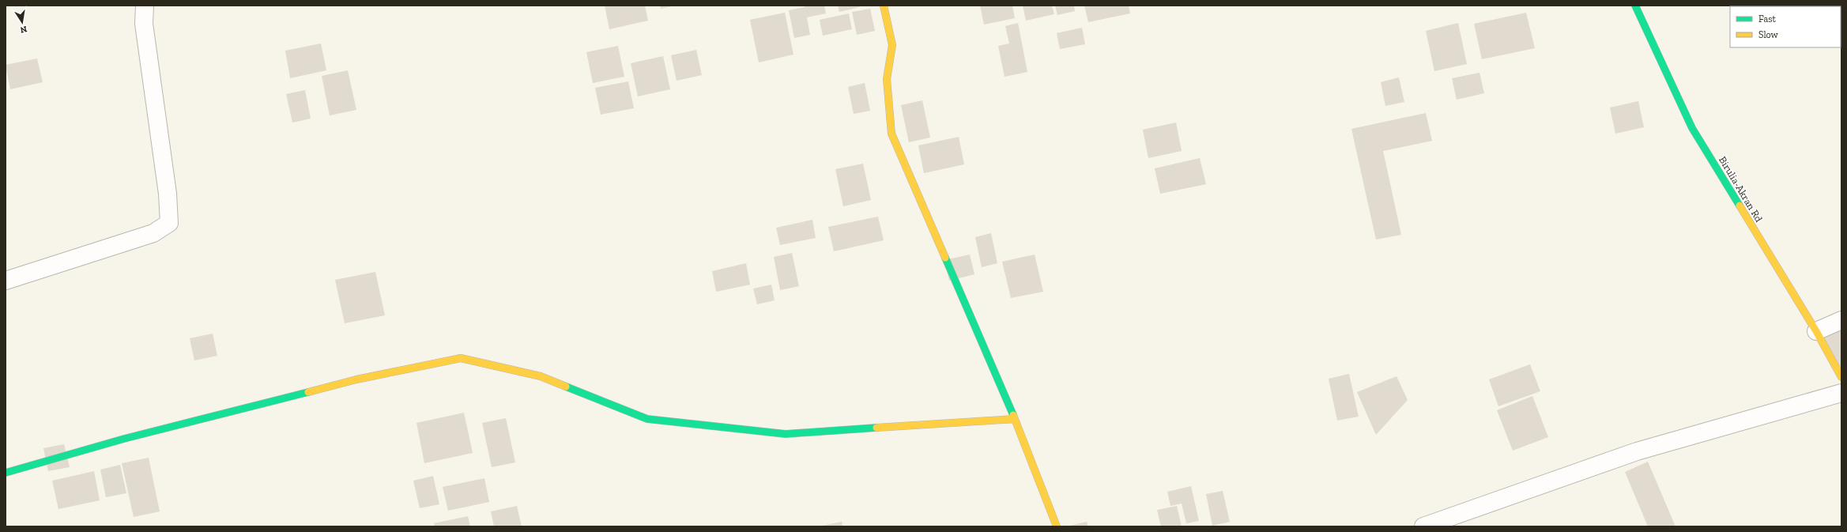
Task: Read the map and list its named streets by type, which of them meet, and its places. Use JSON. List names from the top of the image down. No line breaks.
{"streets":{"street":["Birulia-Akran Rd"]},"legend":["Fast","Slow"],"north":"bottom"}
